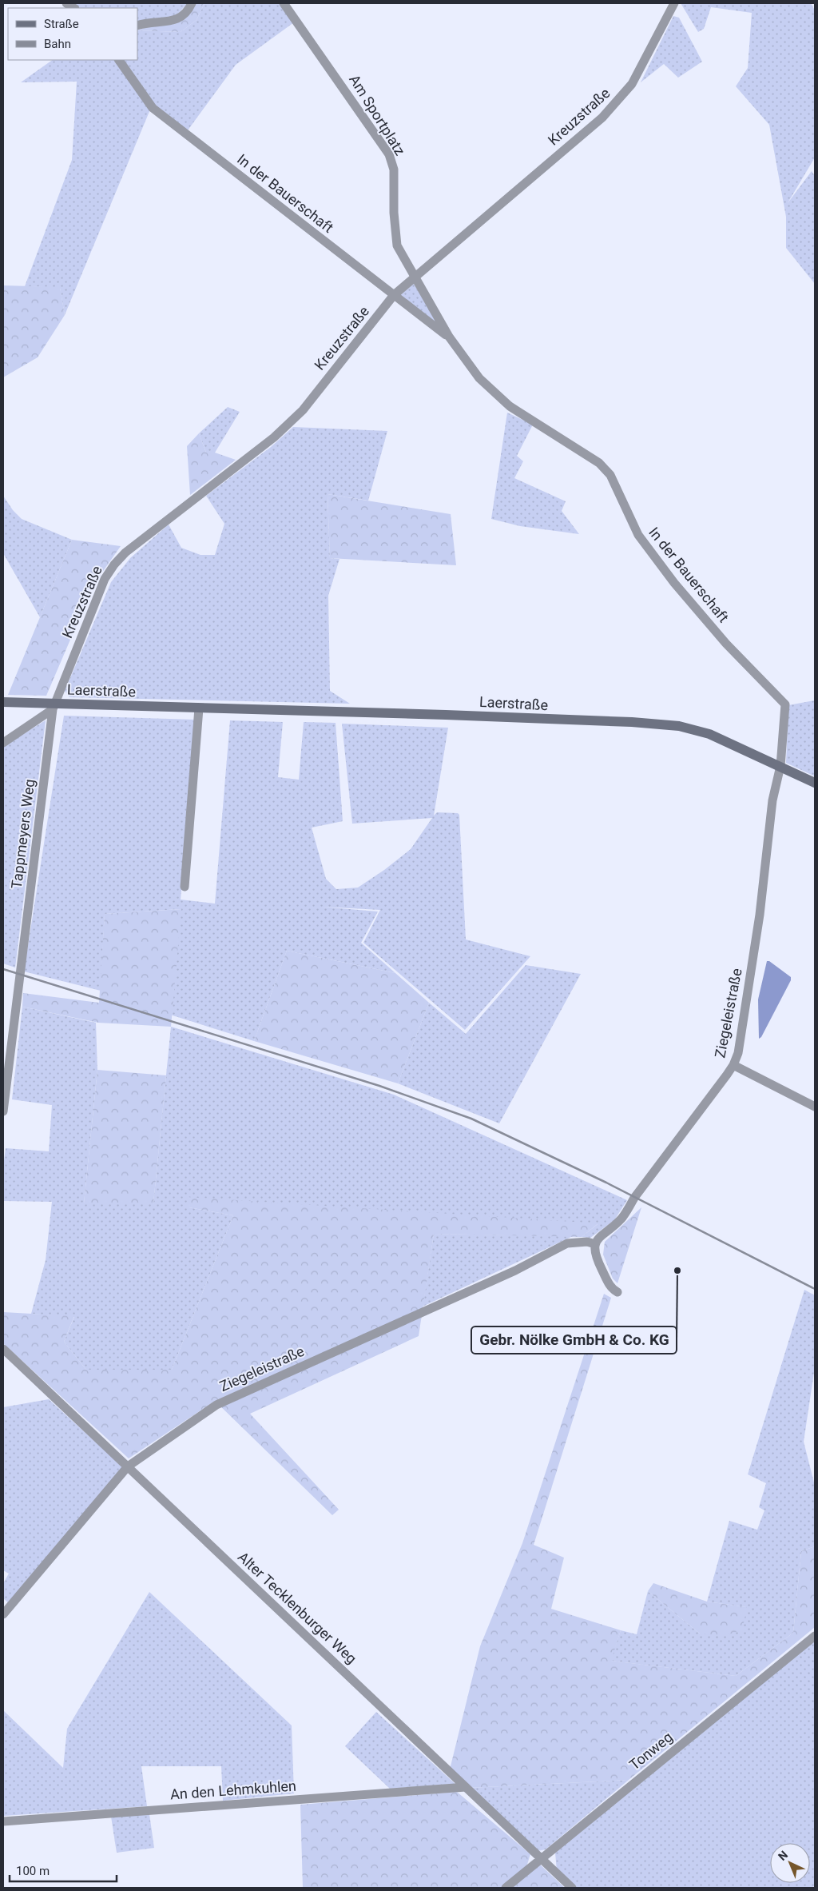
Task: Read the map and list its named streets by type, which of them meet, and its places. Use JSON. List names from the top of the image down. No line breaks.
{"streets":{"main road":["Laerstraße"],"street":["Am Sportplatz","Kreuzstraße","In der Bauerschaft","Tappmeyers Weg","Ziegeleistraße","Alter Tecklenburger Weg","Tonweg","An den Lehmkuhlen"]},"crossings":[["Am Sportplatz","Kreuzstraße"],["Am Sportplatz","In der Bauerschaft"],["Kreuzstraße","In der Bauerschaft"],["Kreuzstraße","Laerstraße"],["Kreuzstraße","Tappmeyers Weg"],["In der Bauerschaft","Laerstraße"],["In der Bauerschaft","Ziegeleistraße"],["Laerstraße","Tappmeyers Weg"],["Laerstraße","Ziegeleistraße"],["Ziegeleistraße","Alter Tecklenburger Weg"],["Alter Tecklenburger Weg","Tonweg"],["Alter Tecklenburger Weg","An den Lehmkuhlen"]],"places":["Gebr. Nölke GmbH & Co. KG"],"legend":["Straße","Bahn"],"scale_bar":"100 m","north":"top left"}
